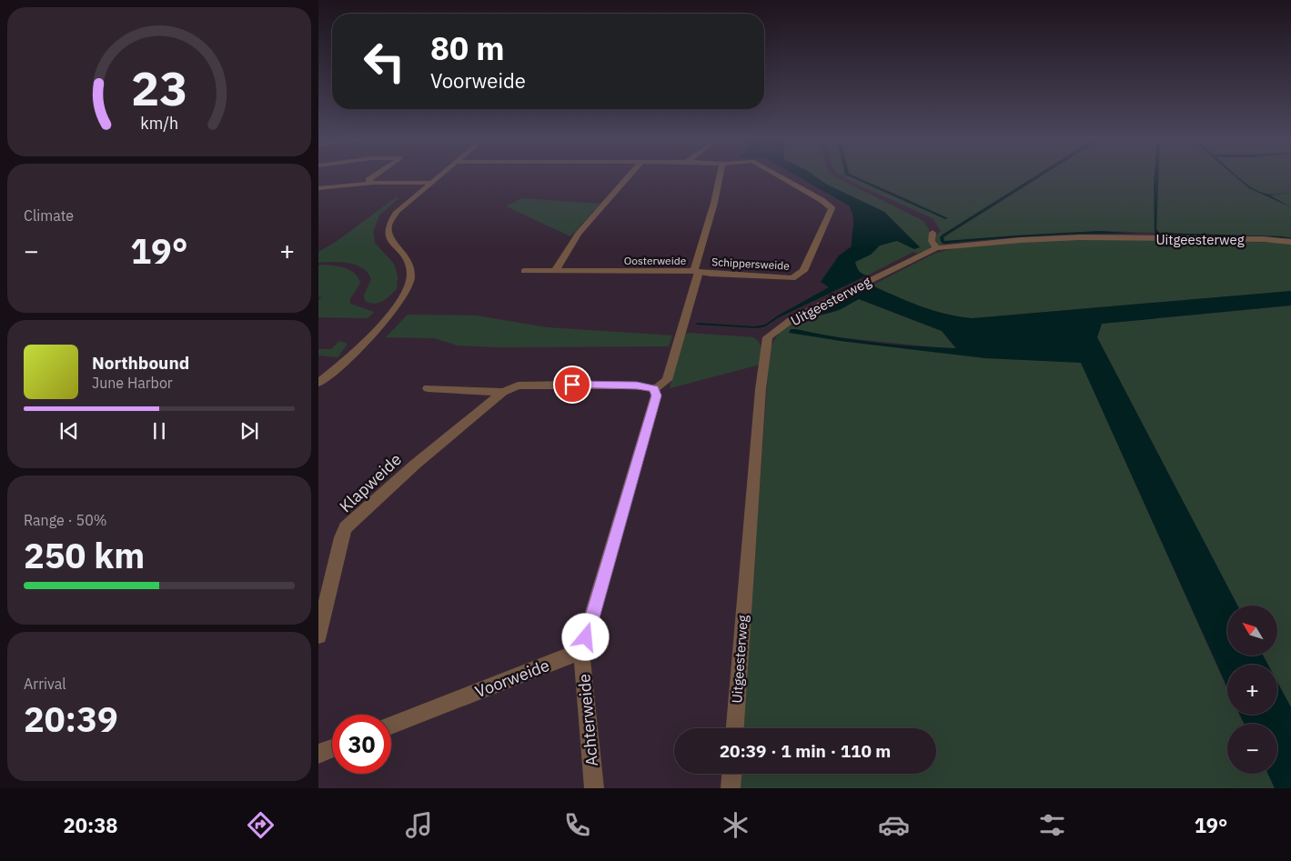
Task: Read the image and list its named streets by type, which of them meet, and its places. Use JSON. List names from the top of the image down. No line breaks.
{"streets":{"street":["Uitgeesterweg","Oosterweide","Schippersweide","Klapweide","Voorweide","Achterweide"]},"crossings":[["Oosterweide","Schippersweide"],["Voorweide","Achterweide"]],"north":"top left","page":{"turn":["80 m","Voorweide"],"tile":["Climate",["Range · 50%","250 km"],["Arrival","20:39"]],"heat":["−","19°","+"],"song":["Northbound","June Harbor"],"map_buttons":["+","−"],"limit":"30","trip":"20:39 · 1 min · 110 m","tabs":["20:38","19°"],"gauge":["23","km/h"]}}
